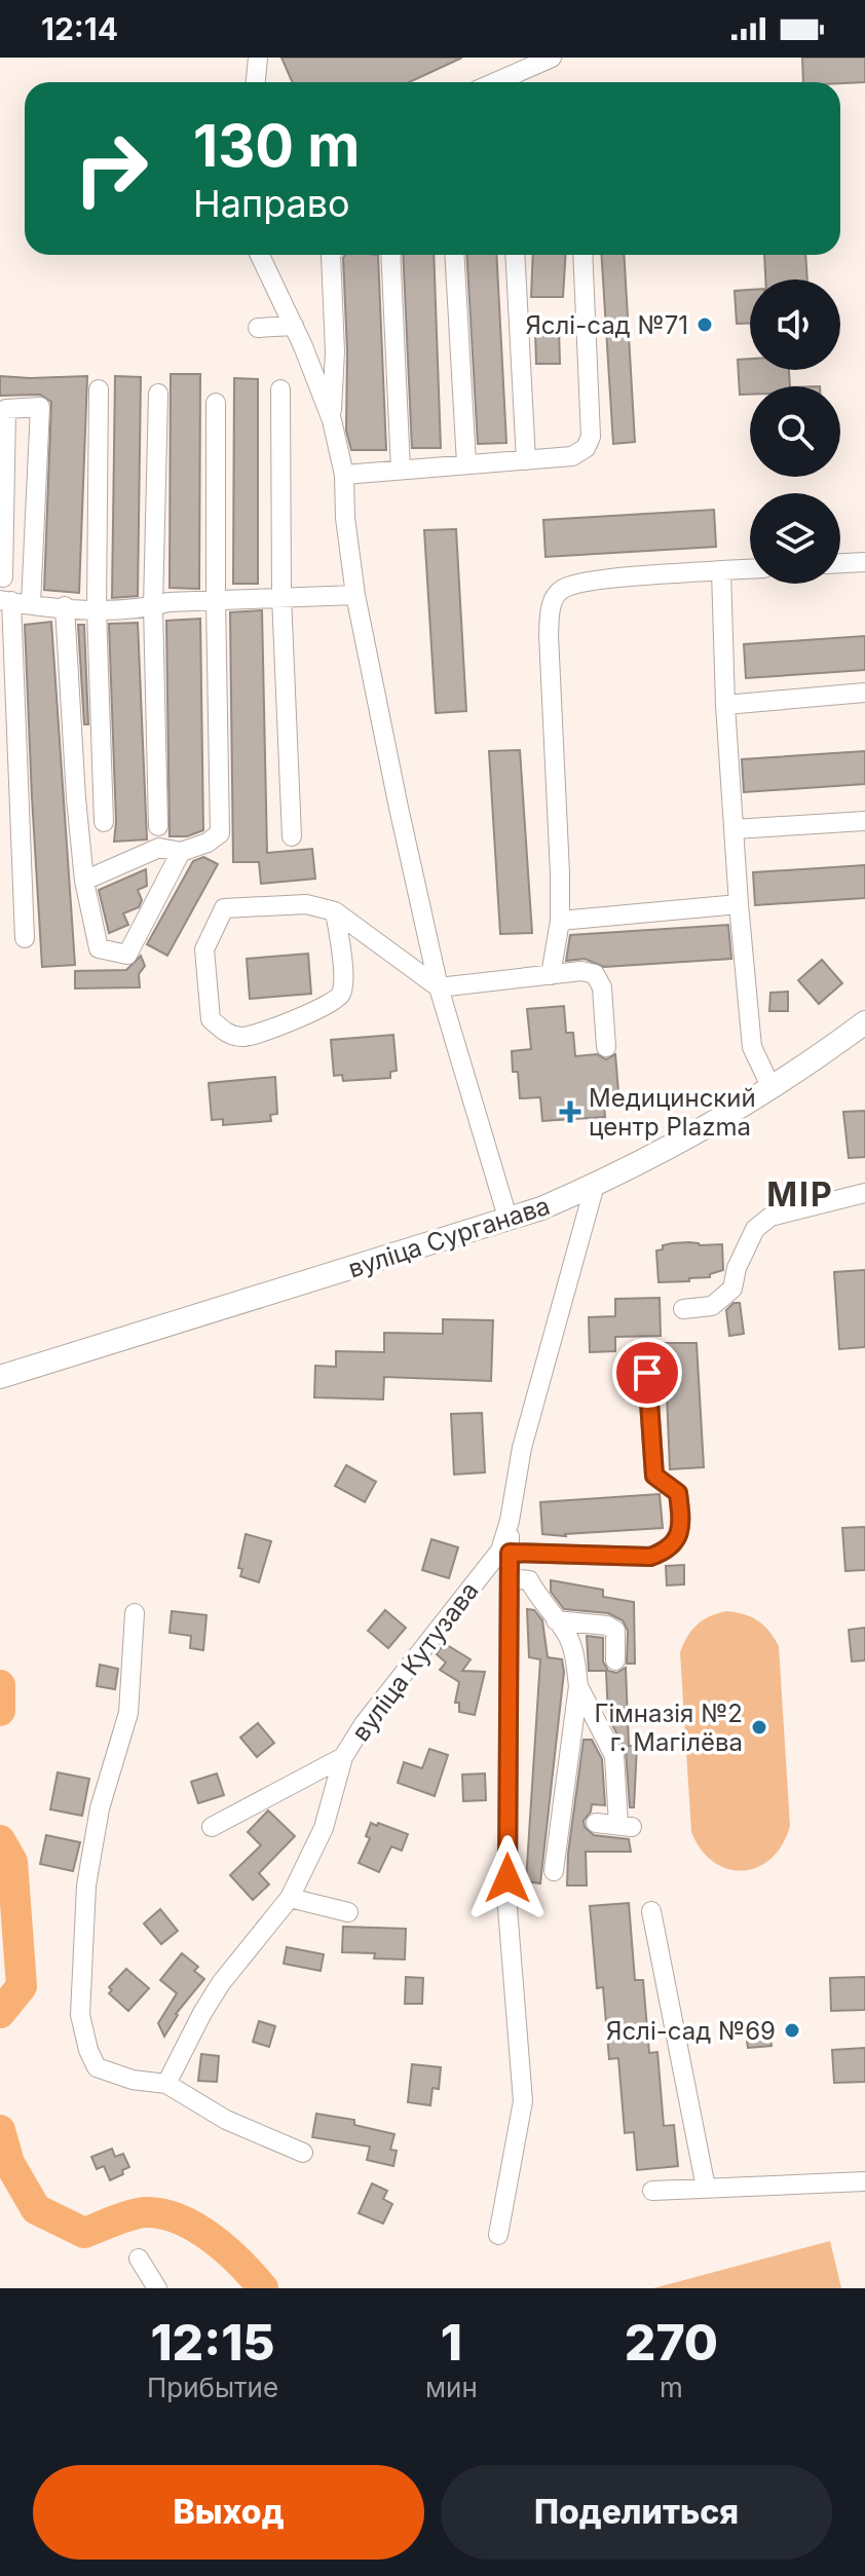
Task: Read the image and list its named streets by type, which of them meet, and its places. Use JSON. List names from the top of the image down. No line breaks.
{"streets":{"main road":["вуліца Сурганава"],"street":["вуліца Кутузава"]},"crossings":[["вуліца Сурганава","вуліца Кутузава"]],"districts":["МІР"],"places":{"other":["Яслі-сад №71","Гімназія №2 г. Магілёва","Яслі-сад №69"],"health":["Медицинский центр Plazma"]},"page":{"status":"12:14","turn":["130 m","Направо"],"eta":["12:15","Прибытие","1","мин","270","m"],"buttons":["Выход","Поделиться"]}}
